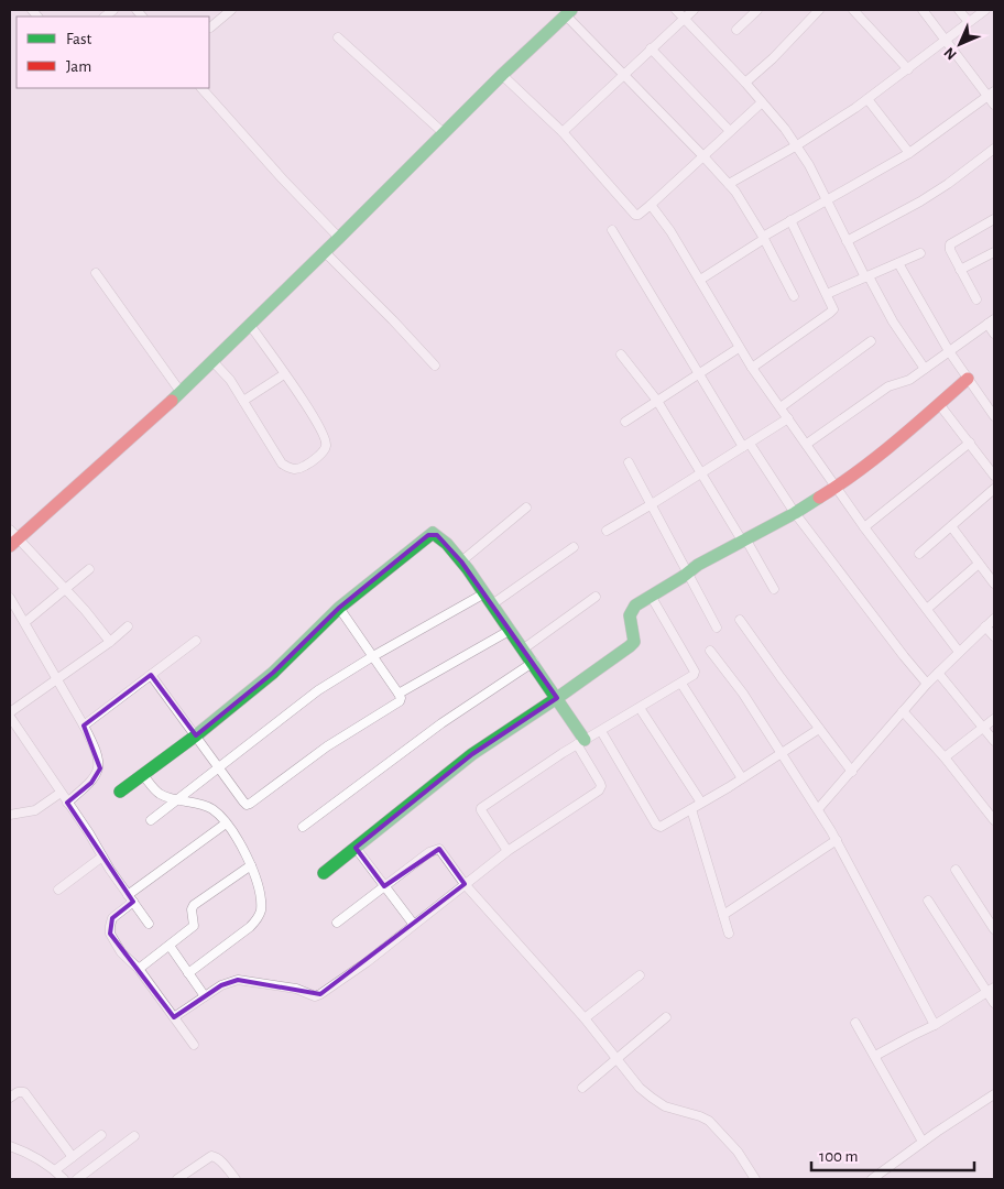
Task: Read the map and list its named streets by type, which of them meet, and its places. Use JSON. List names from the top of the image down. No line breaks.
{"legend":["Fast","Jam"],"scale_bar":"100 m","north":"bottom left"}
